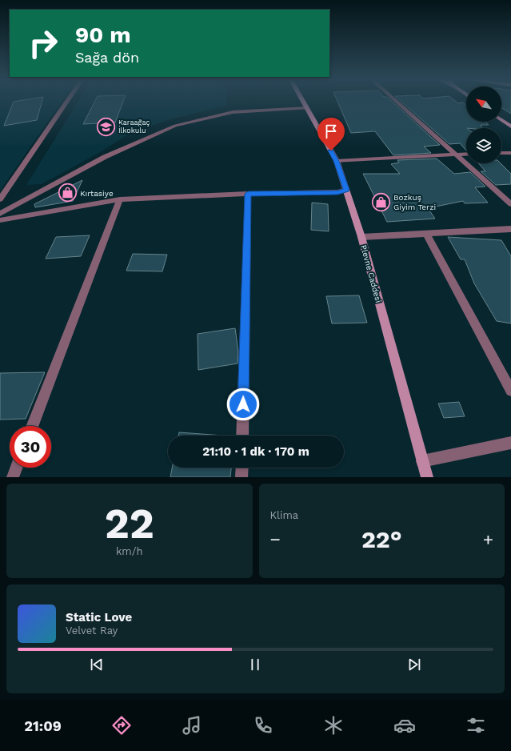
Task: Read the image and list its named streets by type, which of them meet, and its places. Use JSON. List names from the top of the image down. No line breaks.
{"streets":{"street":["Plevne Caddesi"]},"places":{"school or university":["Karaağaç İlkokulu"],"shop":["Kırtasiye","Bozkuş Giyim Terzi"]},"north":"top left","page":{"turn":["90 m","Sağa dön"],"limit":"30","trip":"21:10 · 1 dk · 170 m","tile":[["22","km/h"],"Klima"],"heat":["−","22°","+"],"song":["Static Love","Velvet Ray"],"tabs":"21:09"}}
